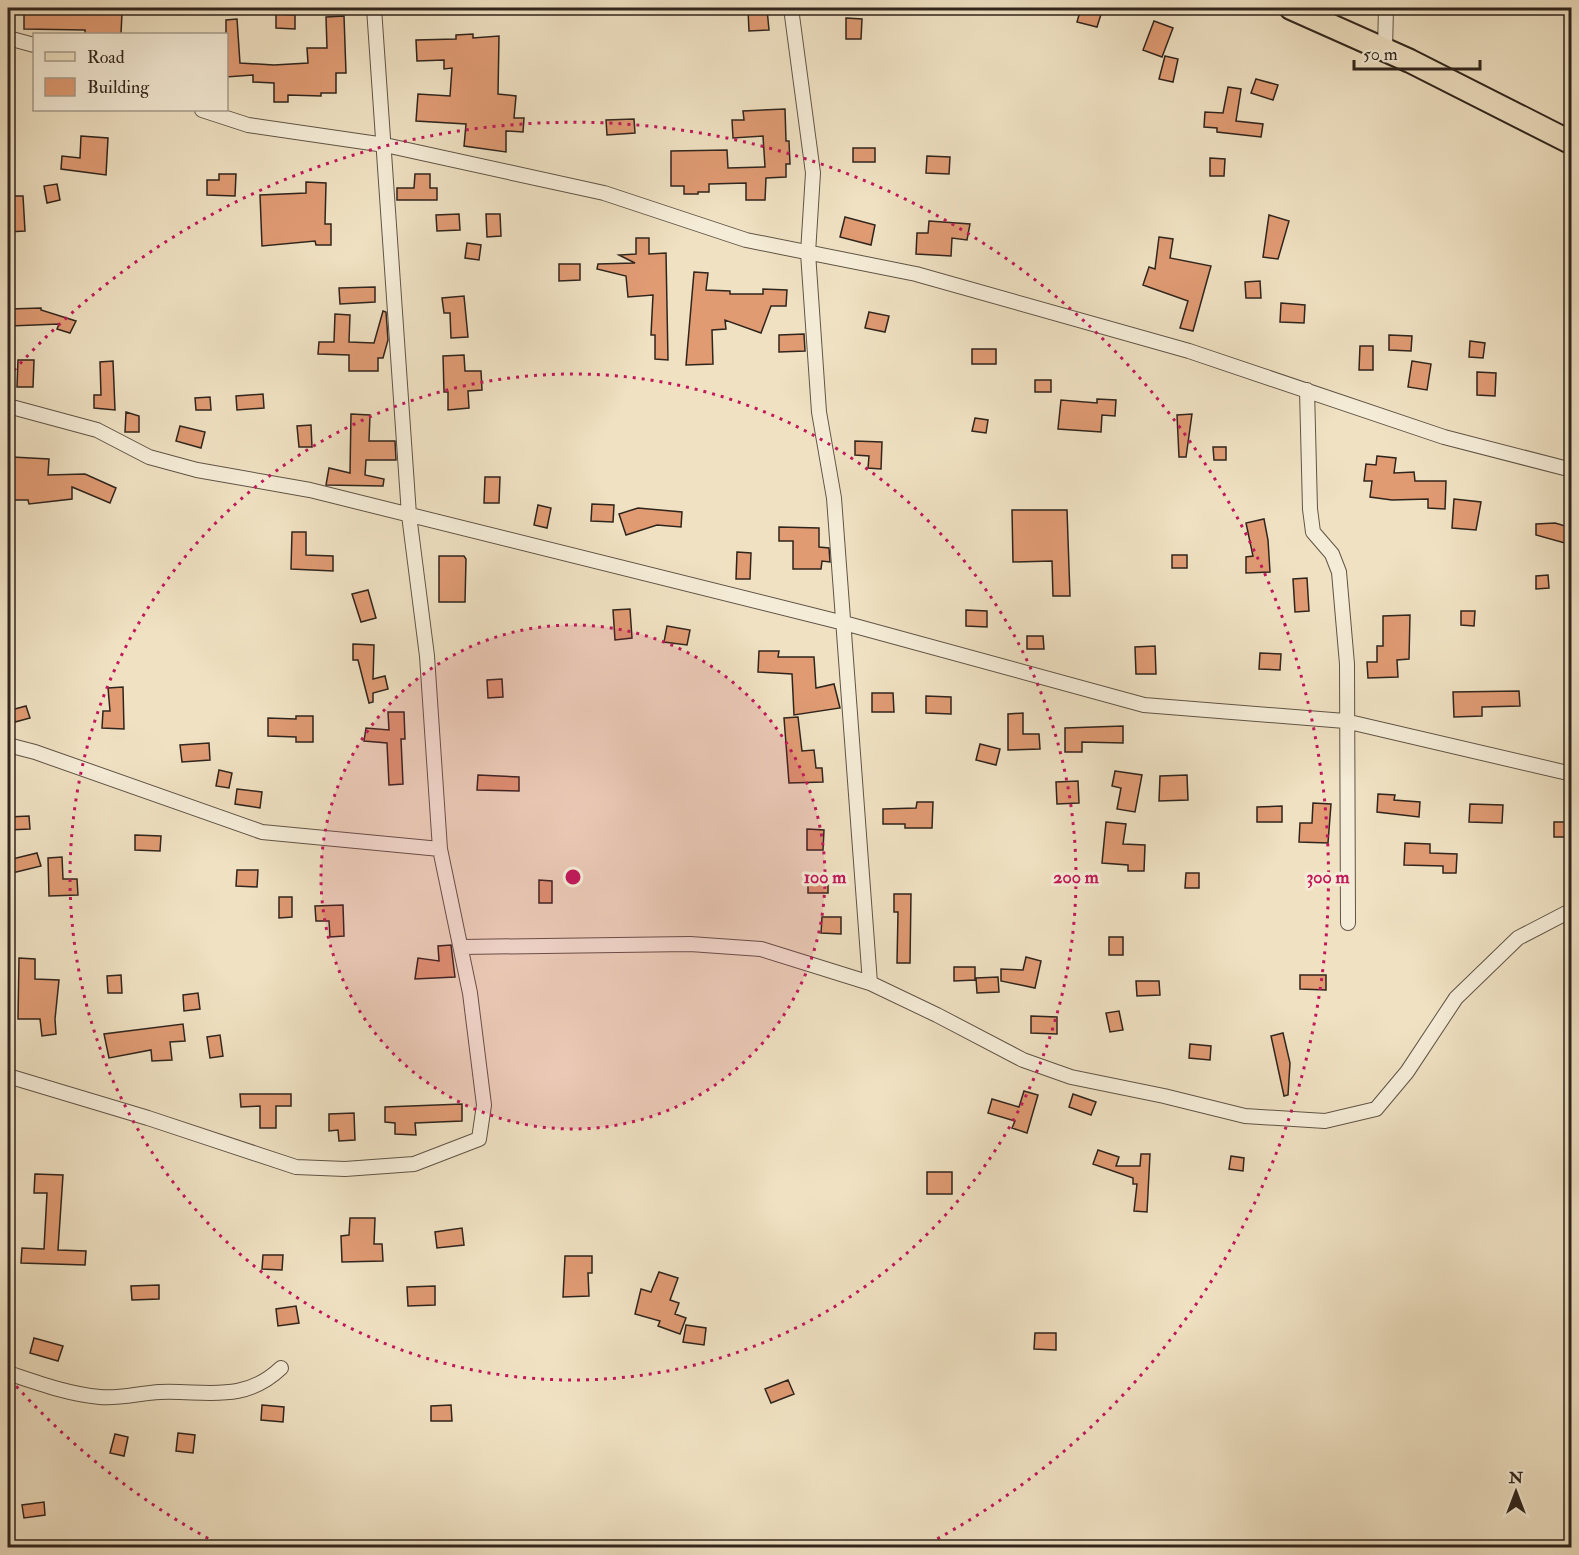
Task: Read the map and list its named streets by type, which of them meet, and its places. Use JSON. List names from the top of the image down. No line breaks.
{"legend":["Road","Building"],"scale_bar":"50 m","north":"top","rings":["100 m","200 m","300 m"]}
